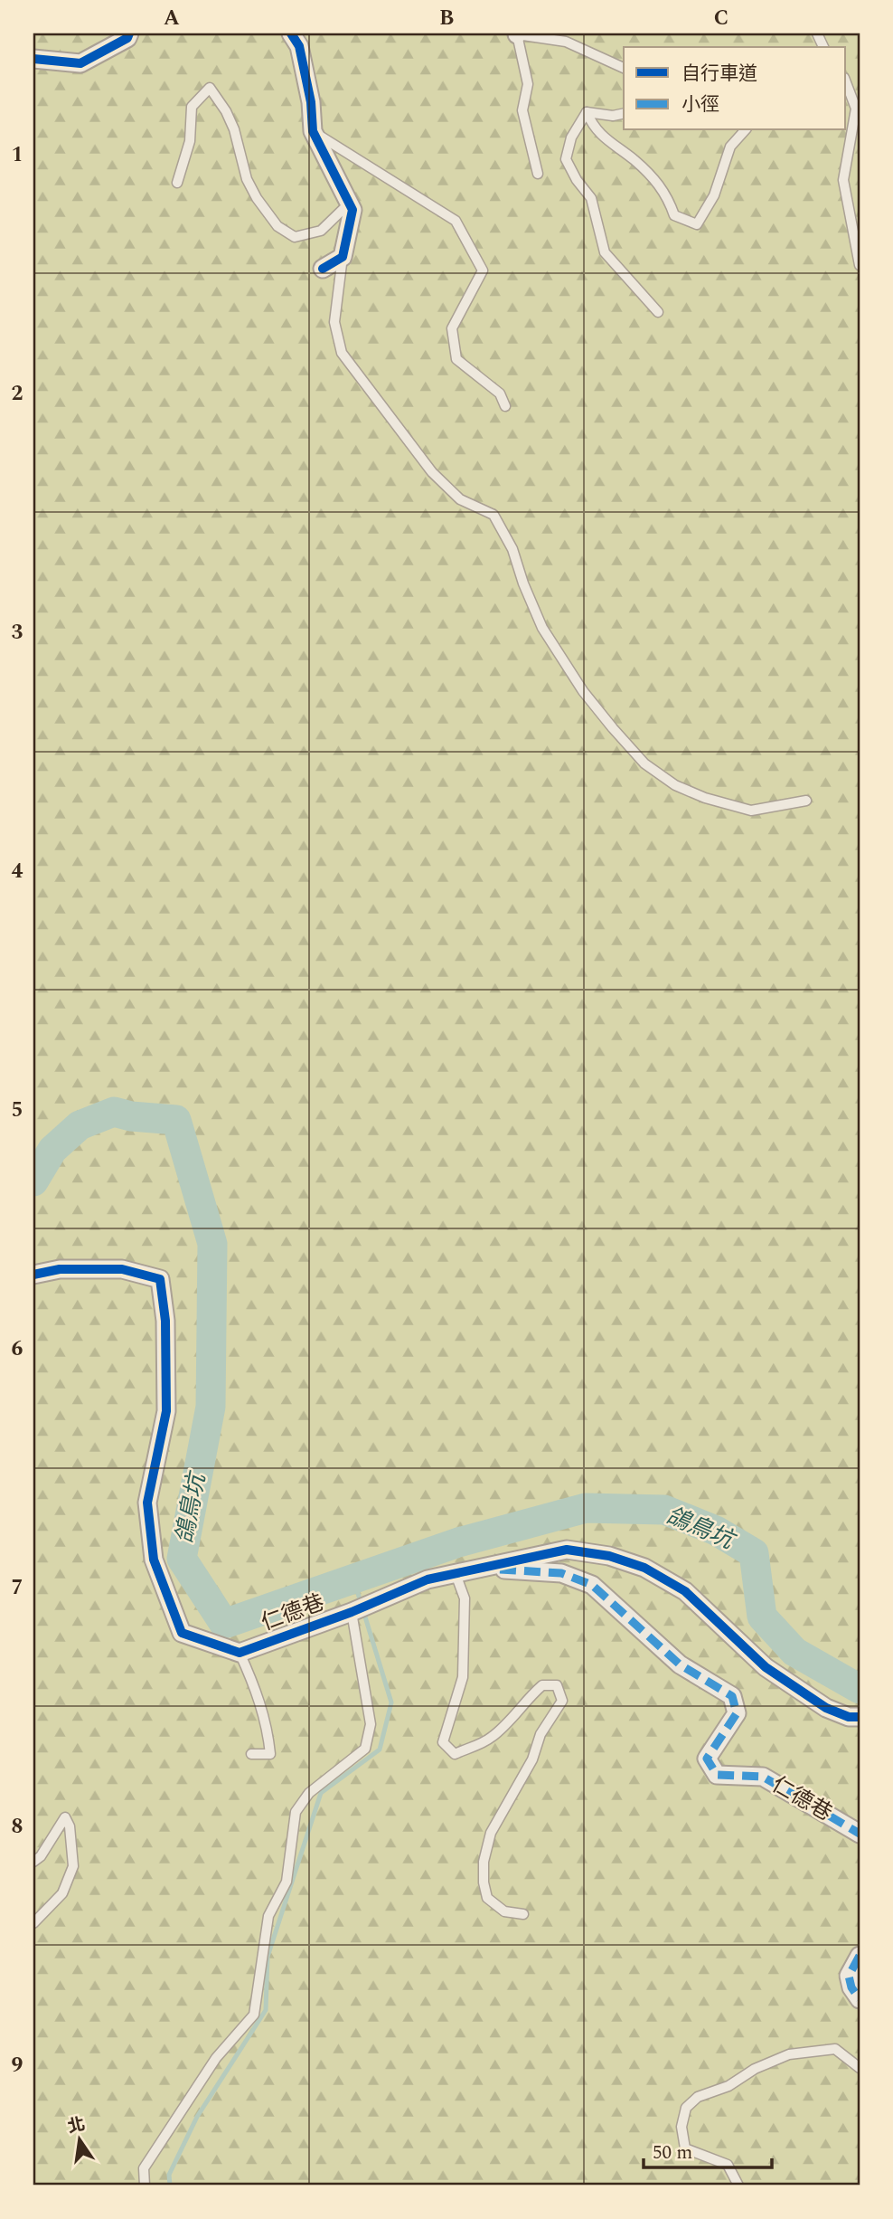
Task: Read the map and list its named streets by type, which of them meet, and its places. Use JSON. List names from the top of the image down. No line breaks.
{"streets":{"street":["仁德巷"]},"water":["鴿鳥坑"],"legend":["自行車道","小徑"],"scale_bar":"50 m","north":"top","grid":{"columns":["A","B","C"],"rows":["1","2","3","4","5","6","7","8","9"]}}
